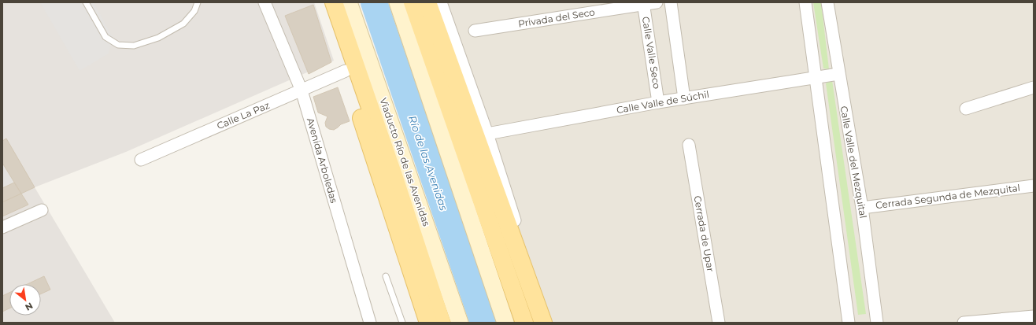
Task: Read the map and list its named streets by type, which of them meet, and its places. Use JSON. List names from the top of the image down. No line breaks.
{"streets":{"main road":["Viaducto Río de las Avenidas"],"street":["Privada del Seco","Calle Valle Seco","Calle Valle de Súchil","Calle La Paz","Avenida Arboledas","Calle Valle del Mezquital","Cerrada Segunda de Mezquital","Cerrada de Upar"]},"crossings":[["Privada del Seco","Calle Valle Seco"],["Calle Valle Seco","Calle Valle de Súchil"],["Calle Valle de Súchil","Calle Valle del Mezquital"],["Calle La Paz","Avenida Arboledas"],["Calle Valle del Mezquital","Cerrada Segunda de Mezquital"]],"water":["Río de las Avenidas"],"north":"bottom right"}
